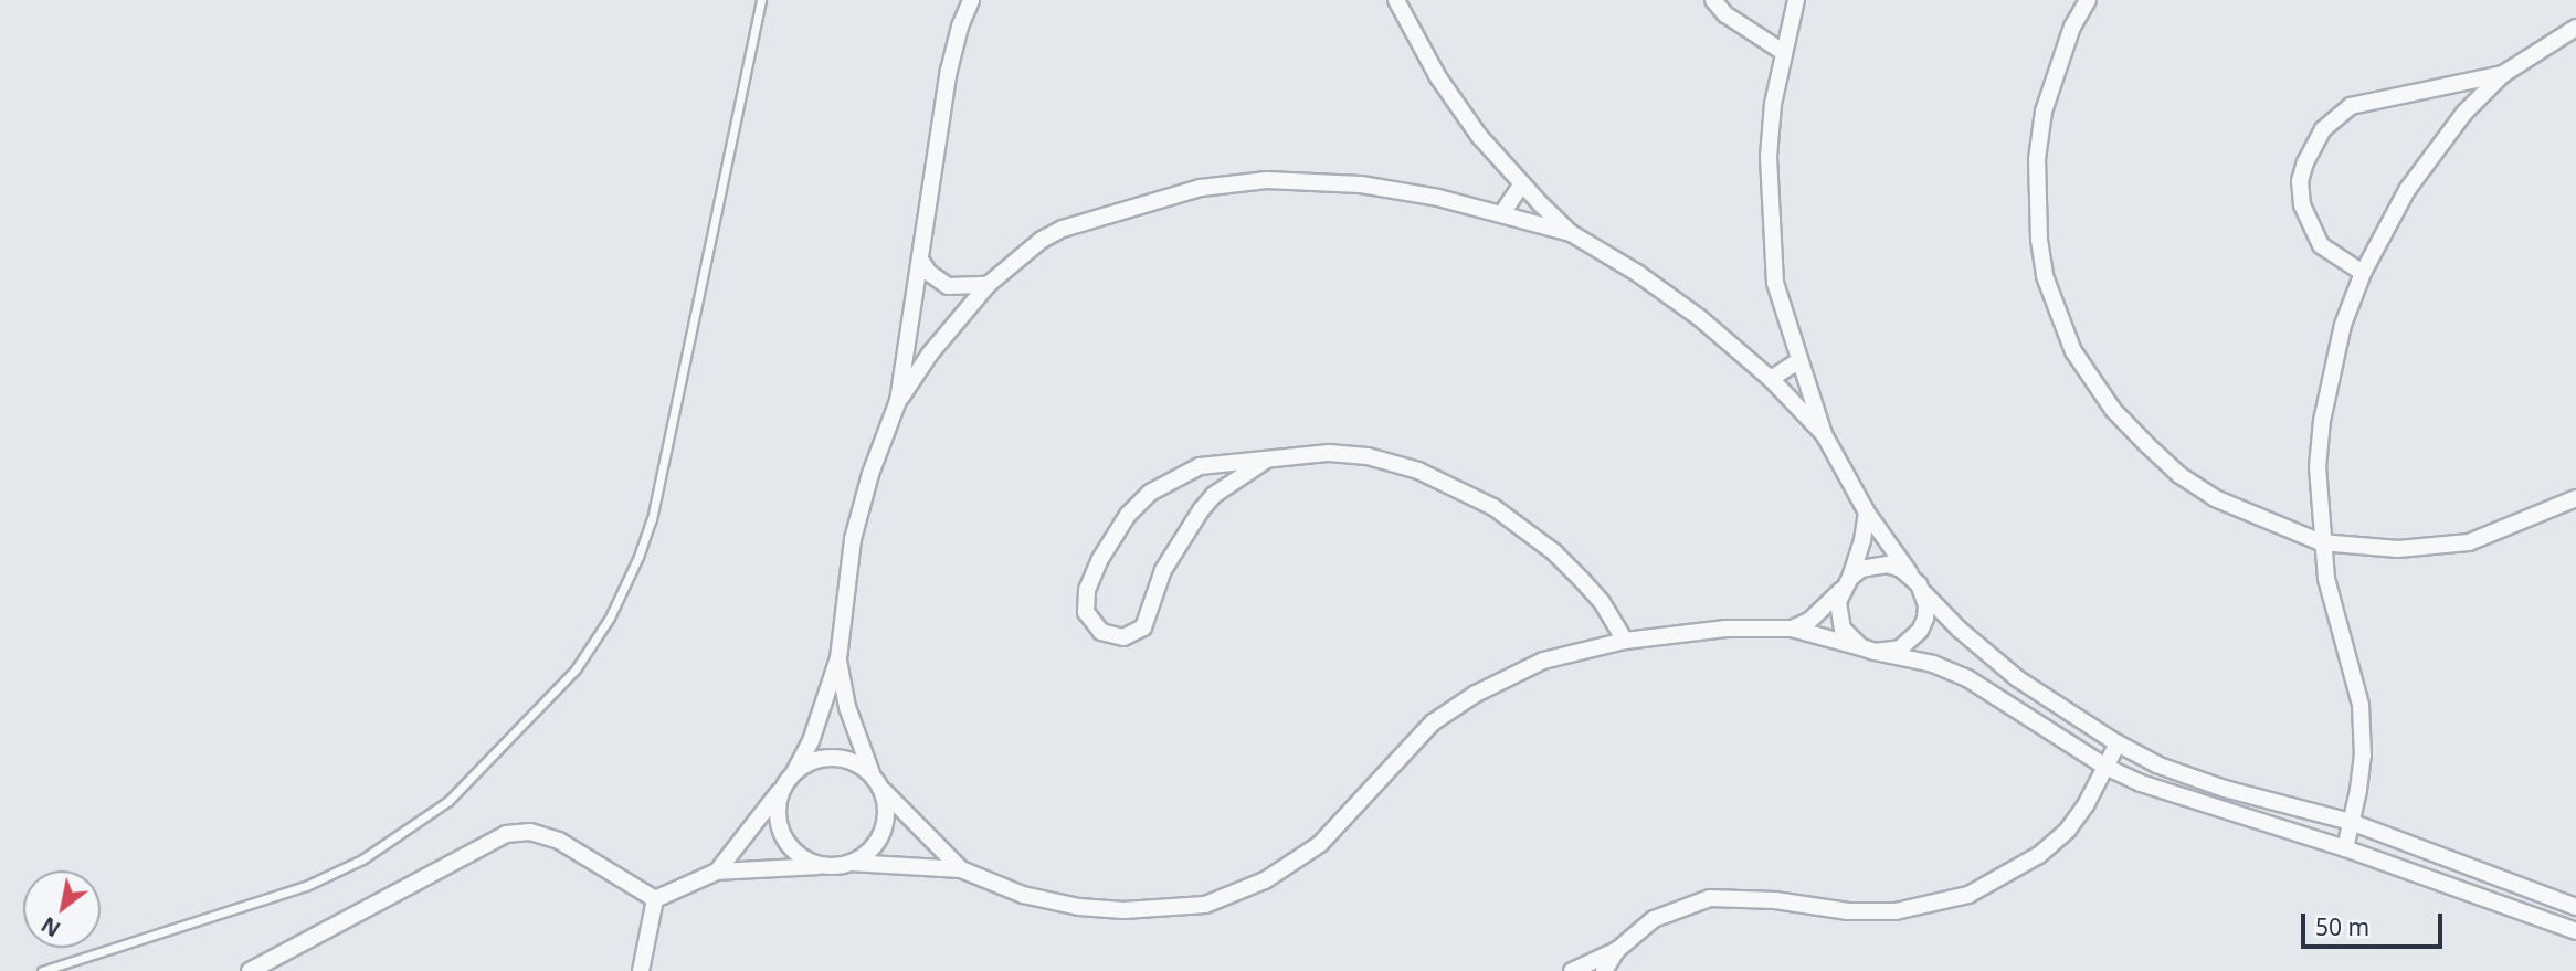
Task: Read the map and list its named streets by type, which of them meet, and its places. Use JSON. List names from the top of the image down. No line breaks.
{"scale_bar":"50 m","north":"bottom left"}
